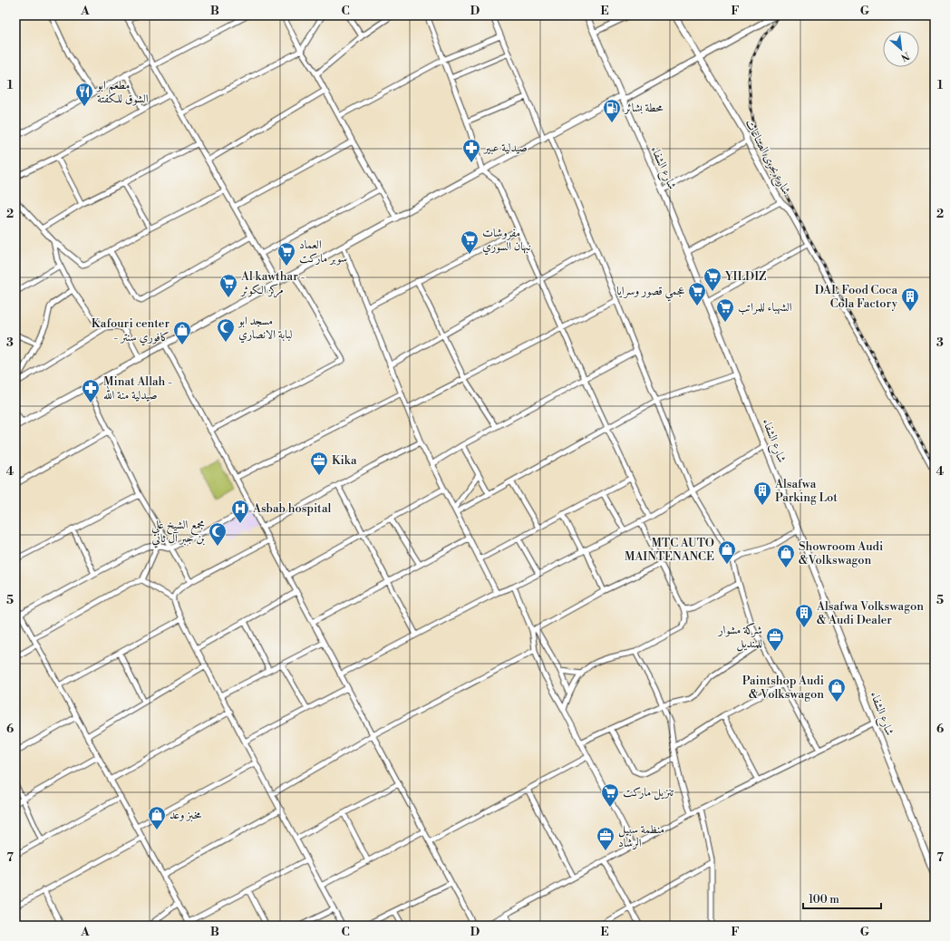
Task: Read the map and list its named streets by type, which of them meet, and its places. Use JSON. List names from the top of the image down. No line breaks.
{"streets":{"street":["شارع بحرى الصناعات","شارع الشفاء"]},"places":{"restaurant":["مطعم ابو الشوق للكفتة"],"fuel station":["محطة بشائر"],"pharmacy":["صيدلية عبير","Minat Allah - صيدلية منة الله"],"supermarket":["مفروشات نبهان السوري","العماد سوبر ماركت","YILDIZ","Al kawthar - مركز الكوثر","عجمي قصور وسرايا","الشهباء للمراتب","تنزيل ماركت"],"building":["DAL Food Coca Cola Factory","Alsafwa Parking Lot","Alsafwa Volkswagon & Audi Dealer"],"mosque":["مسجد ابو لبابة الانصاري","مجمع الشيخ علي بن جبر آل ثاني"],"shop":["Kafouri center - كافوري سنتر","MTC AUTO MAINTENANCE","Showroom Audi &Volkswagon","Paintshop Audi & Volkswagon","مخبز وعد"],"office":["Kika","شركة مشوار للمنديل","منظمة سبيل الرشاد"],"hospital":["Asbab hospital"]},"scale_bar":"100 m","north":"bottom right","grid":{"columns":["A","B","C","D","E","F","G"],"rows":["1","2","3","4","5","6","7"]}}
